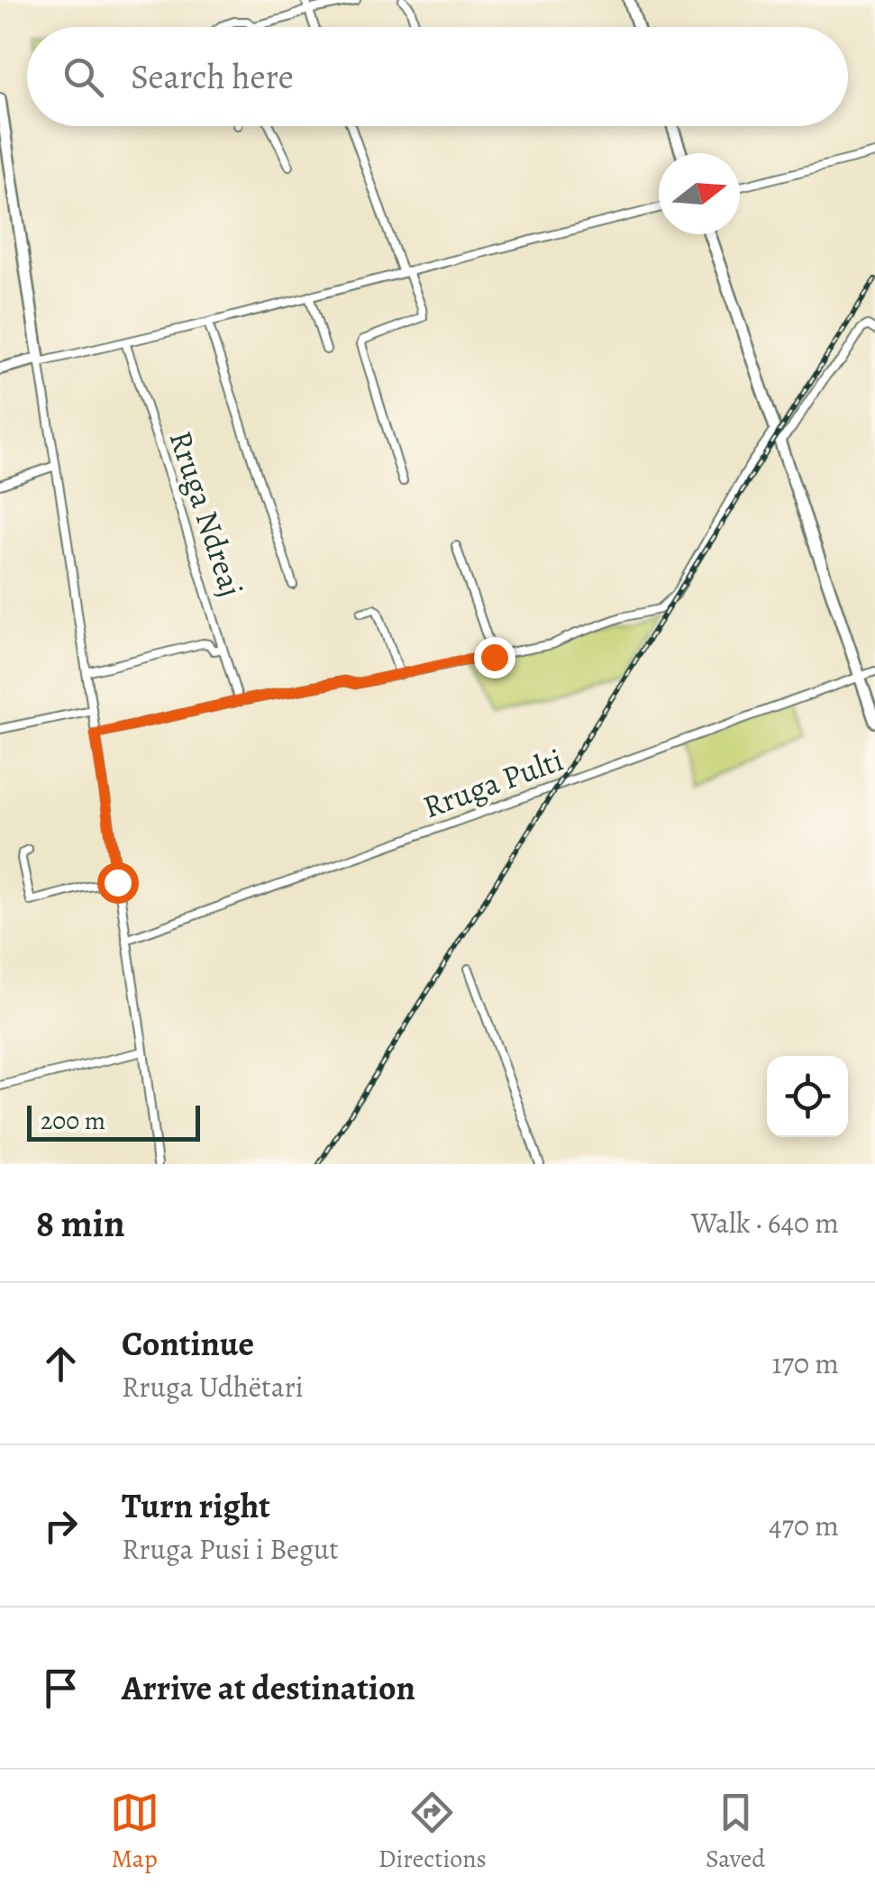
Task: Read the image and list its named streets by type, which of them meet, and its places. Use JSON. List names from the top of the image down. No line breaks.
{"streets":{"street":["Rruga Ndreaj","Rruga Pulti"]},"scale_bar":"200 m","north":"right","page":{"search":"Search here","scale":"200 m","heading":["8 min","Walk · 640 m"],"list":[["Continue","Rruga Udhëtari","170 m"],["Turn right","Rruga Pusi i Begut","470 m"],"Arrive at destination"],"nav":["Map","Directions","Saved"]}}
